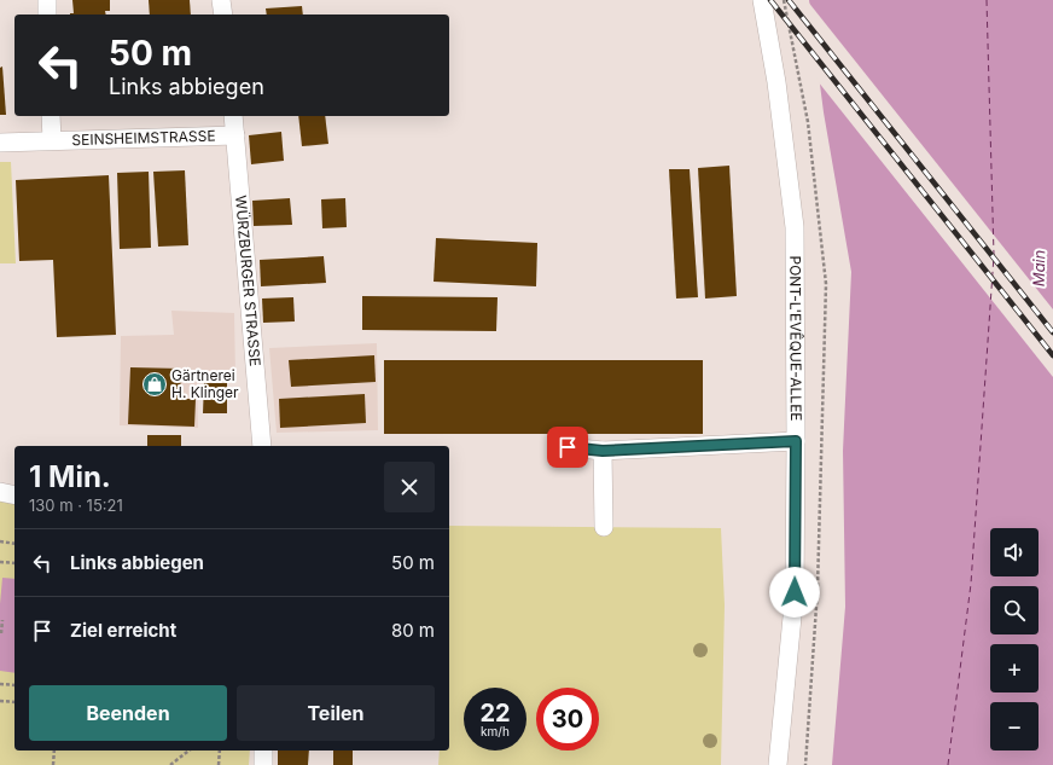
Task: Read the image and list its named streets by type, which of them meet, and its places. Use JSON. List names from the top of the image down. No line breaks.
{"streets":{"street":["SEINSHEIMSTRASSE","WÜRZBURGER STRASSE","PONT-L'EVÊQUE-ALLEE"]},"crossings":[["SEINSHEIMSTRASSE","WÜRZBURGER STRASSE"]],"water":["Main"],"places":{"shop":["Gärtnerei H. Klinger"]},"page":{"turn":["50 m","Links abbiegen"],"heading":["1 Min.","130 m · 15:21"],"map_buttons":["+","−"],"list":[{"name":"Links abbiegen","value":"50 m"},{"name":"Ziel erreicht","value":"80 m"}],"buttons":["Beenden","Teilen"],"speed":"22 km/h","limit":"30"}}
